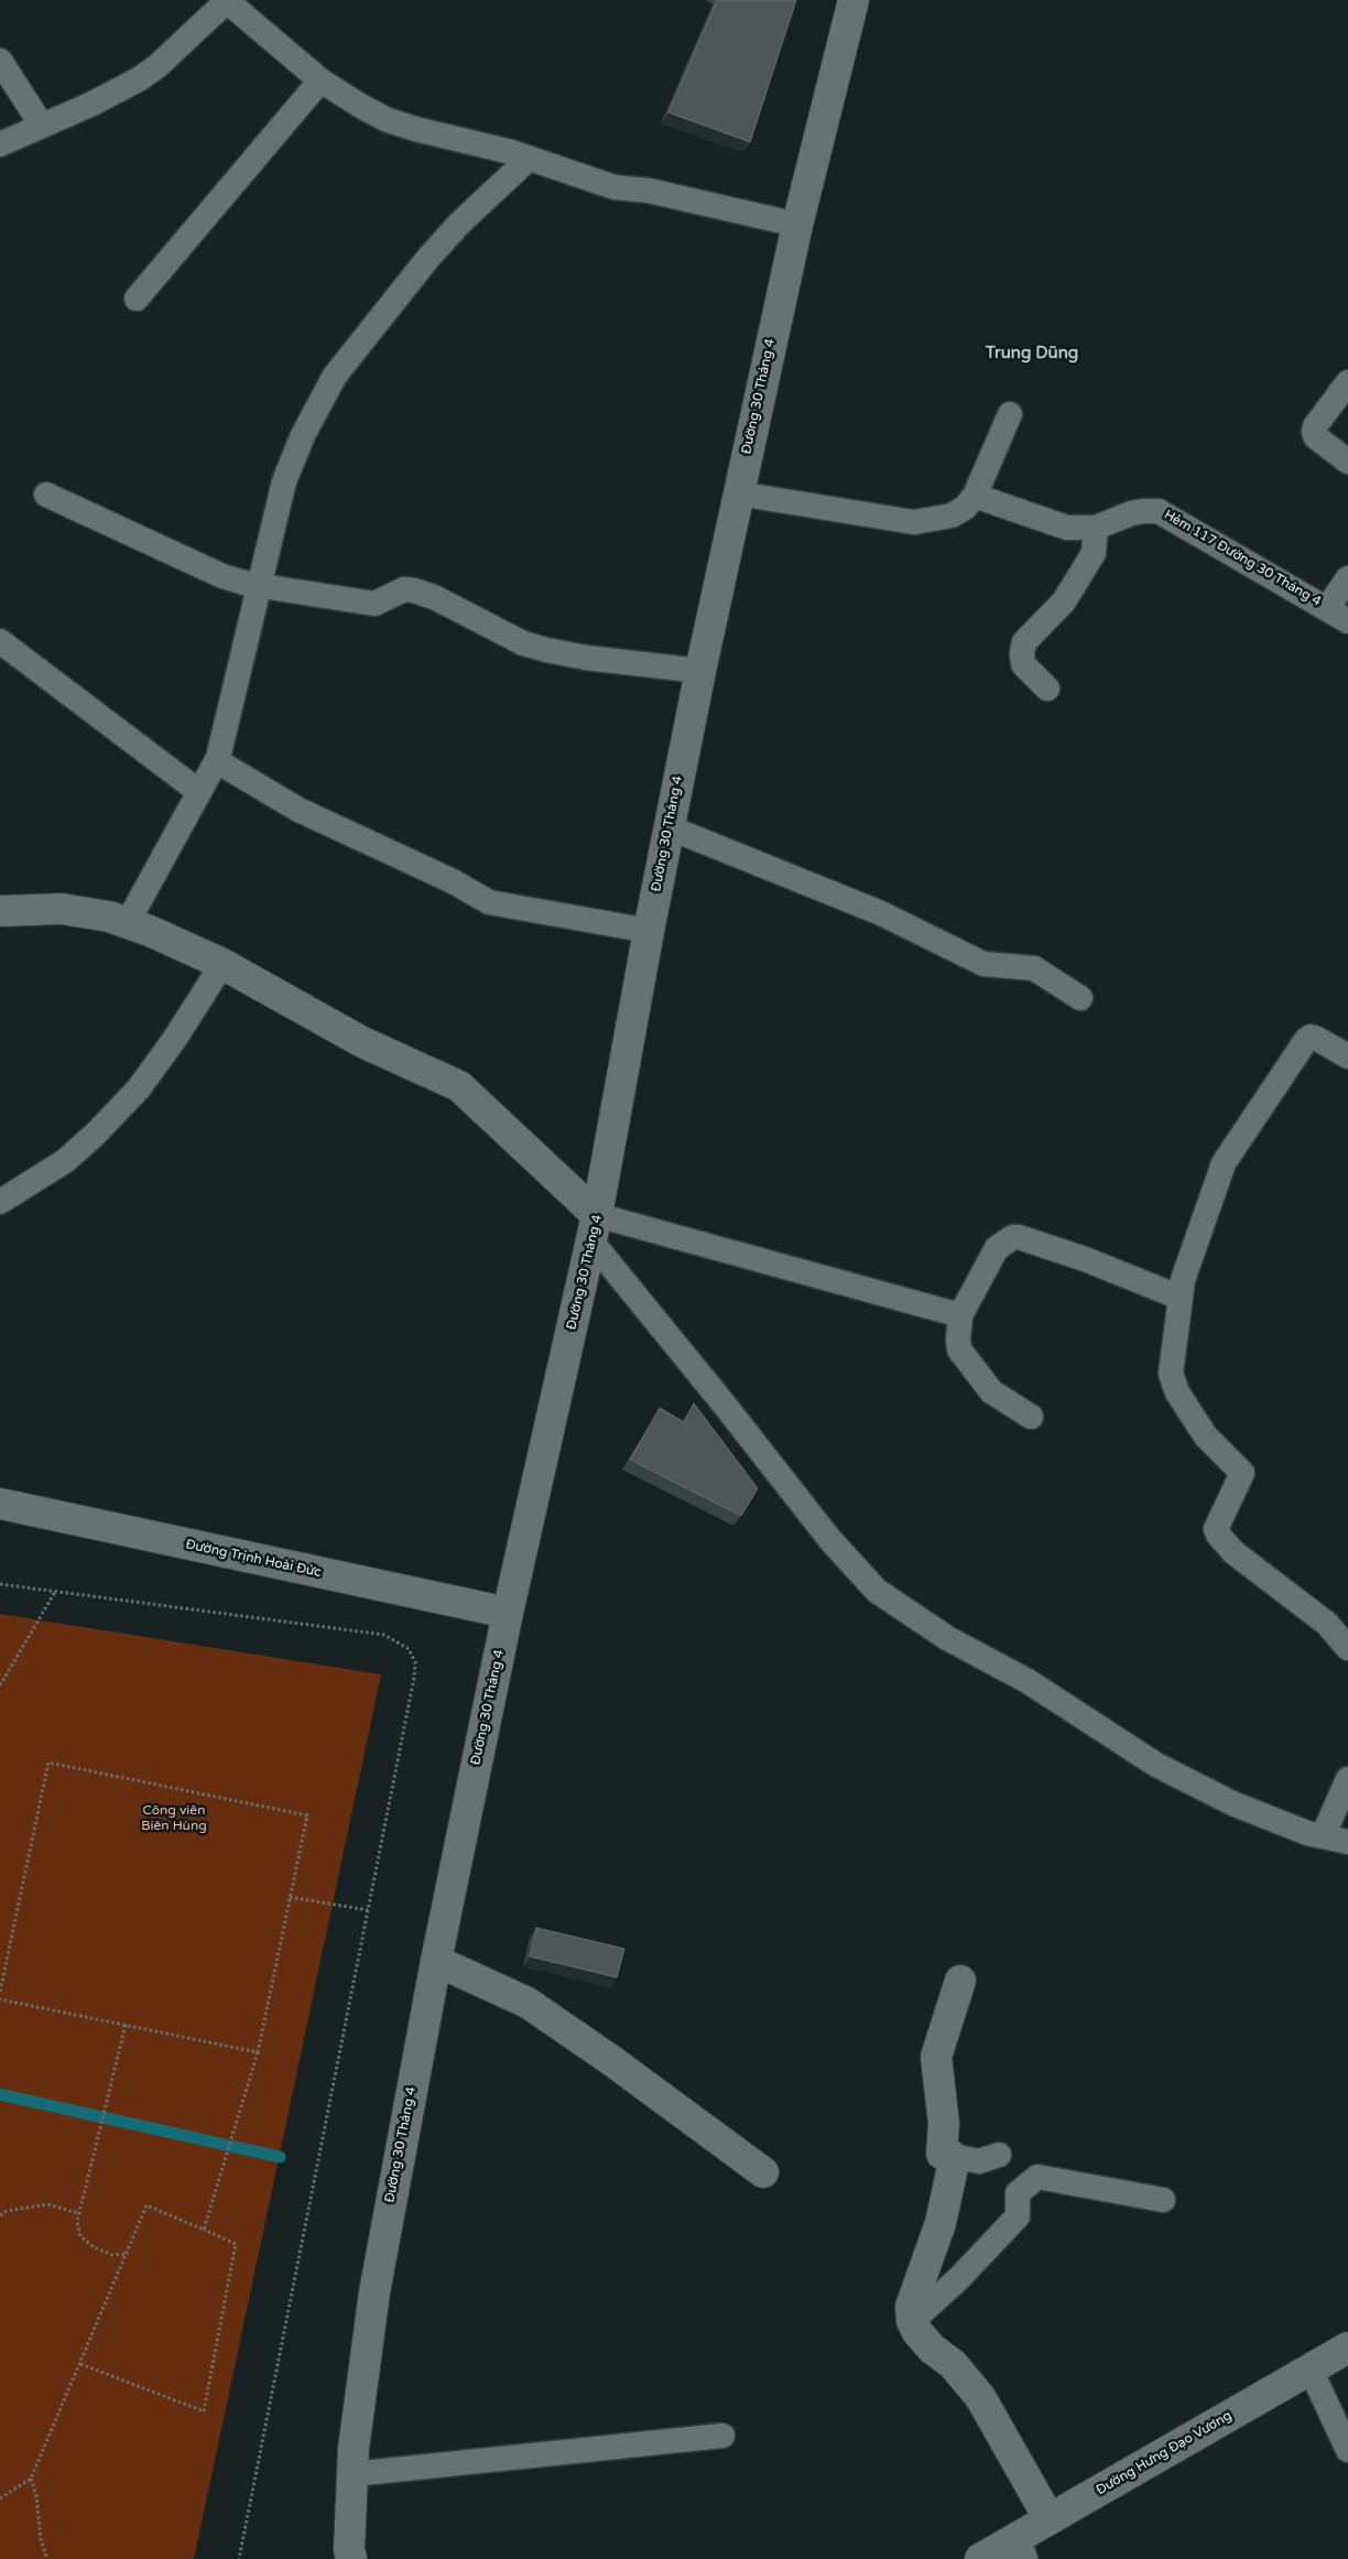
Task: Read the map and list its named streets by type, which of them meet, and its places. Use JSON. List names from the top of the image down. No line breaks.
{"streets":{"main road":["Đường 30 Tháng 4","Đường Trịnh Hoài Đức","Đường Hưng Đạo Vương"],"lane":["Hẻm 117 Đường 30 Tháng 4"]},"crossings":[["Đường 30 Tháng 4","Đường Trịnh Hoài Đức"]],"districts":["Trung Dũng"],"parks":["Công viên Biên Hùng"]}
